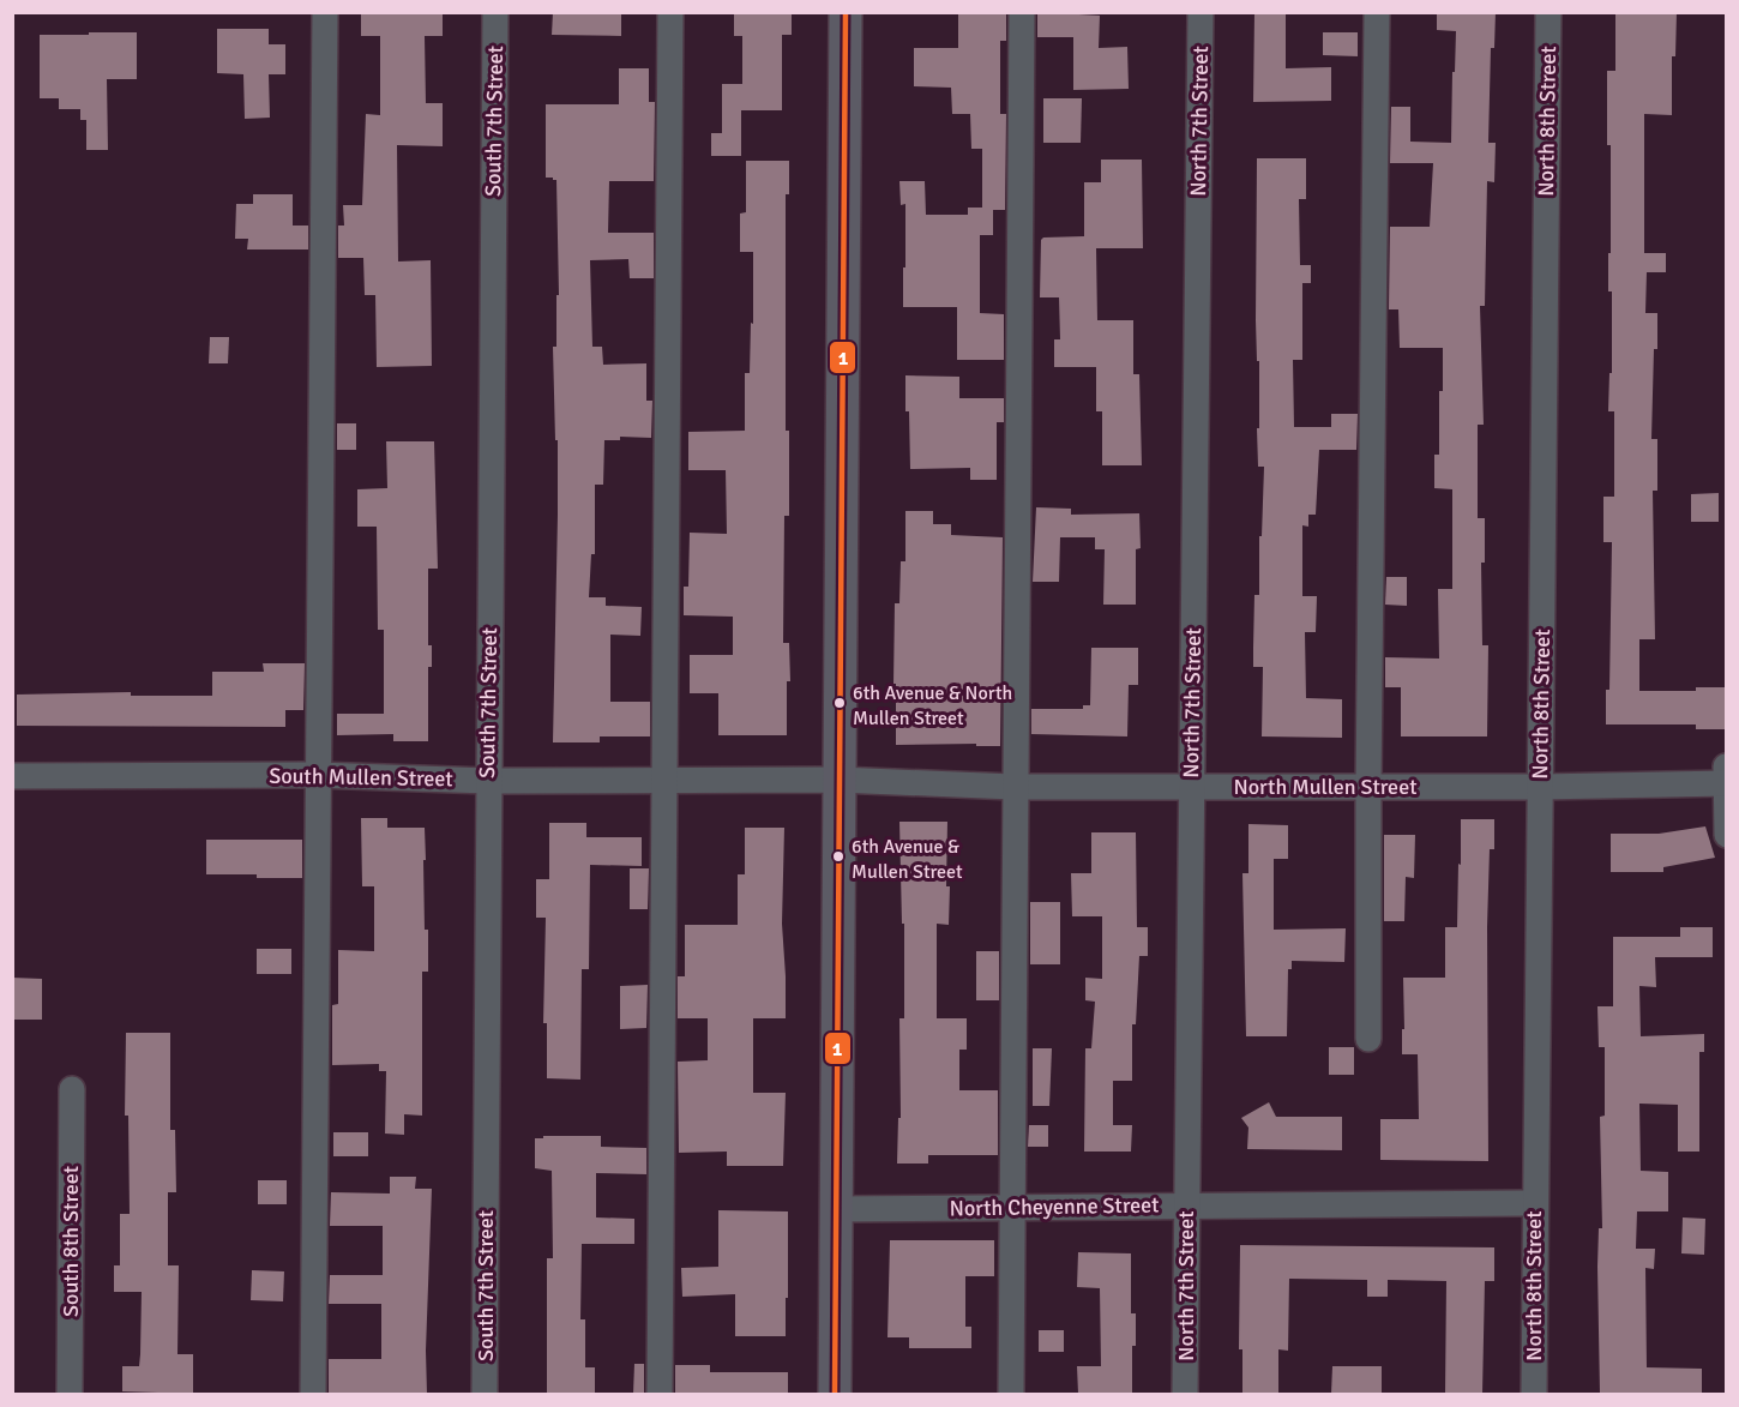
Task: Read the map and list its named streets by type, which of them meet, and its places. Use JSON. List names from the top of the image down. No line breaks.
{"streets":{"street":["South 7th Street","North 7th Street","North 8th Street","South Mullen Street","North Mullen Street","North Cheyenne Street","South 8th Street"]},"crossings":[["South 7th Street","South Mullen Street"],["North 7th Street","North Mullen Street"],["North 7th Street","North Cheyenne Street"],["North 8th Street","North Mullen Street"],["North 8th Street","North Cheyenne Street"],["South Mullen Street","North Mullen Street"]],"places":["6th Avenue & North Mullen Street","6th Avenue & Mullen Street"],"lines":["transit line 1"]}
